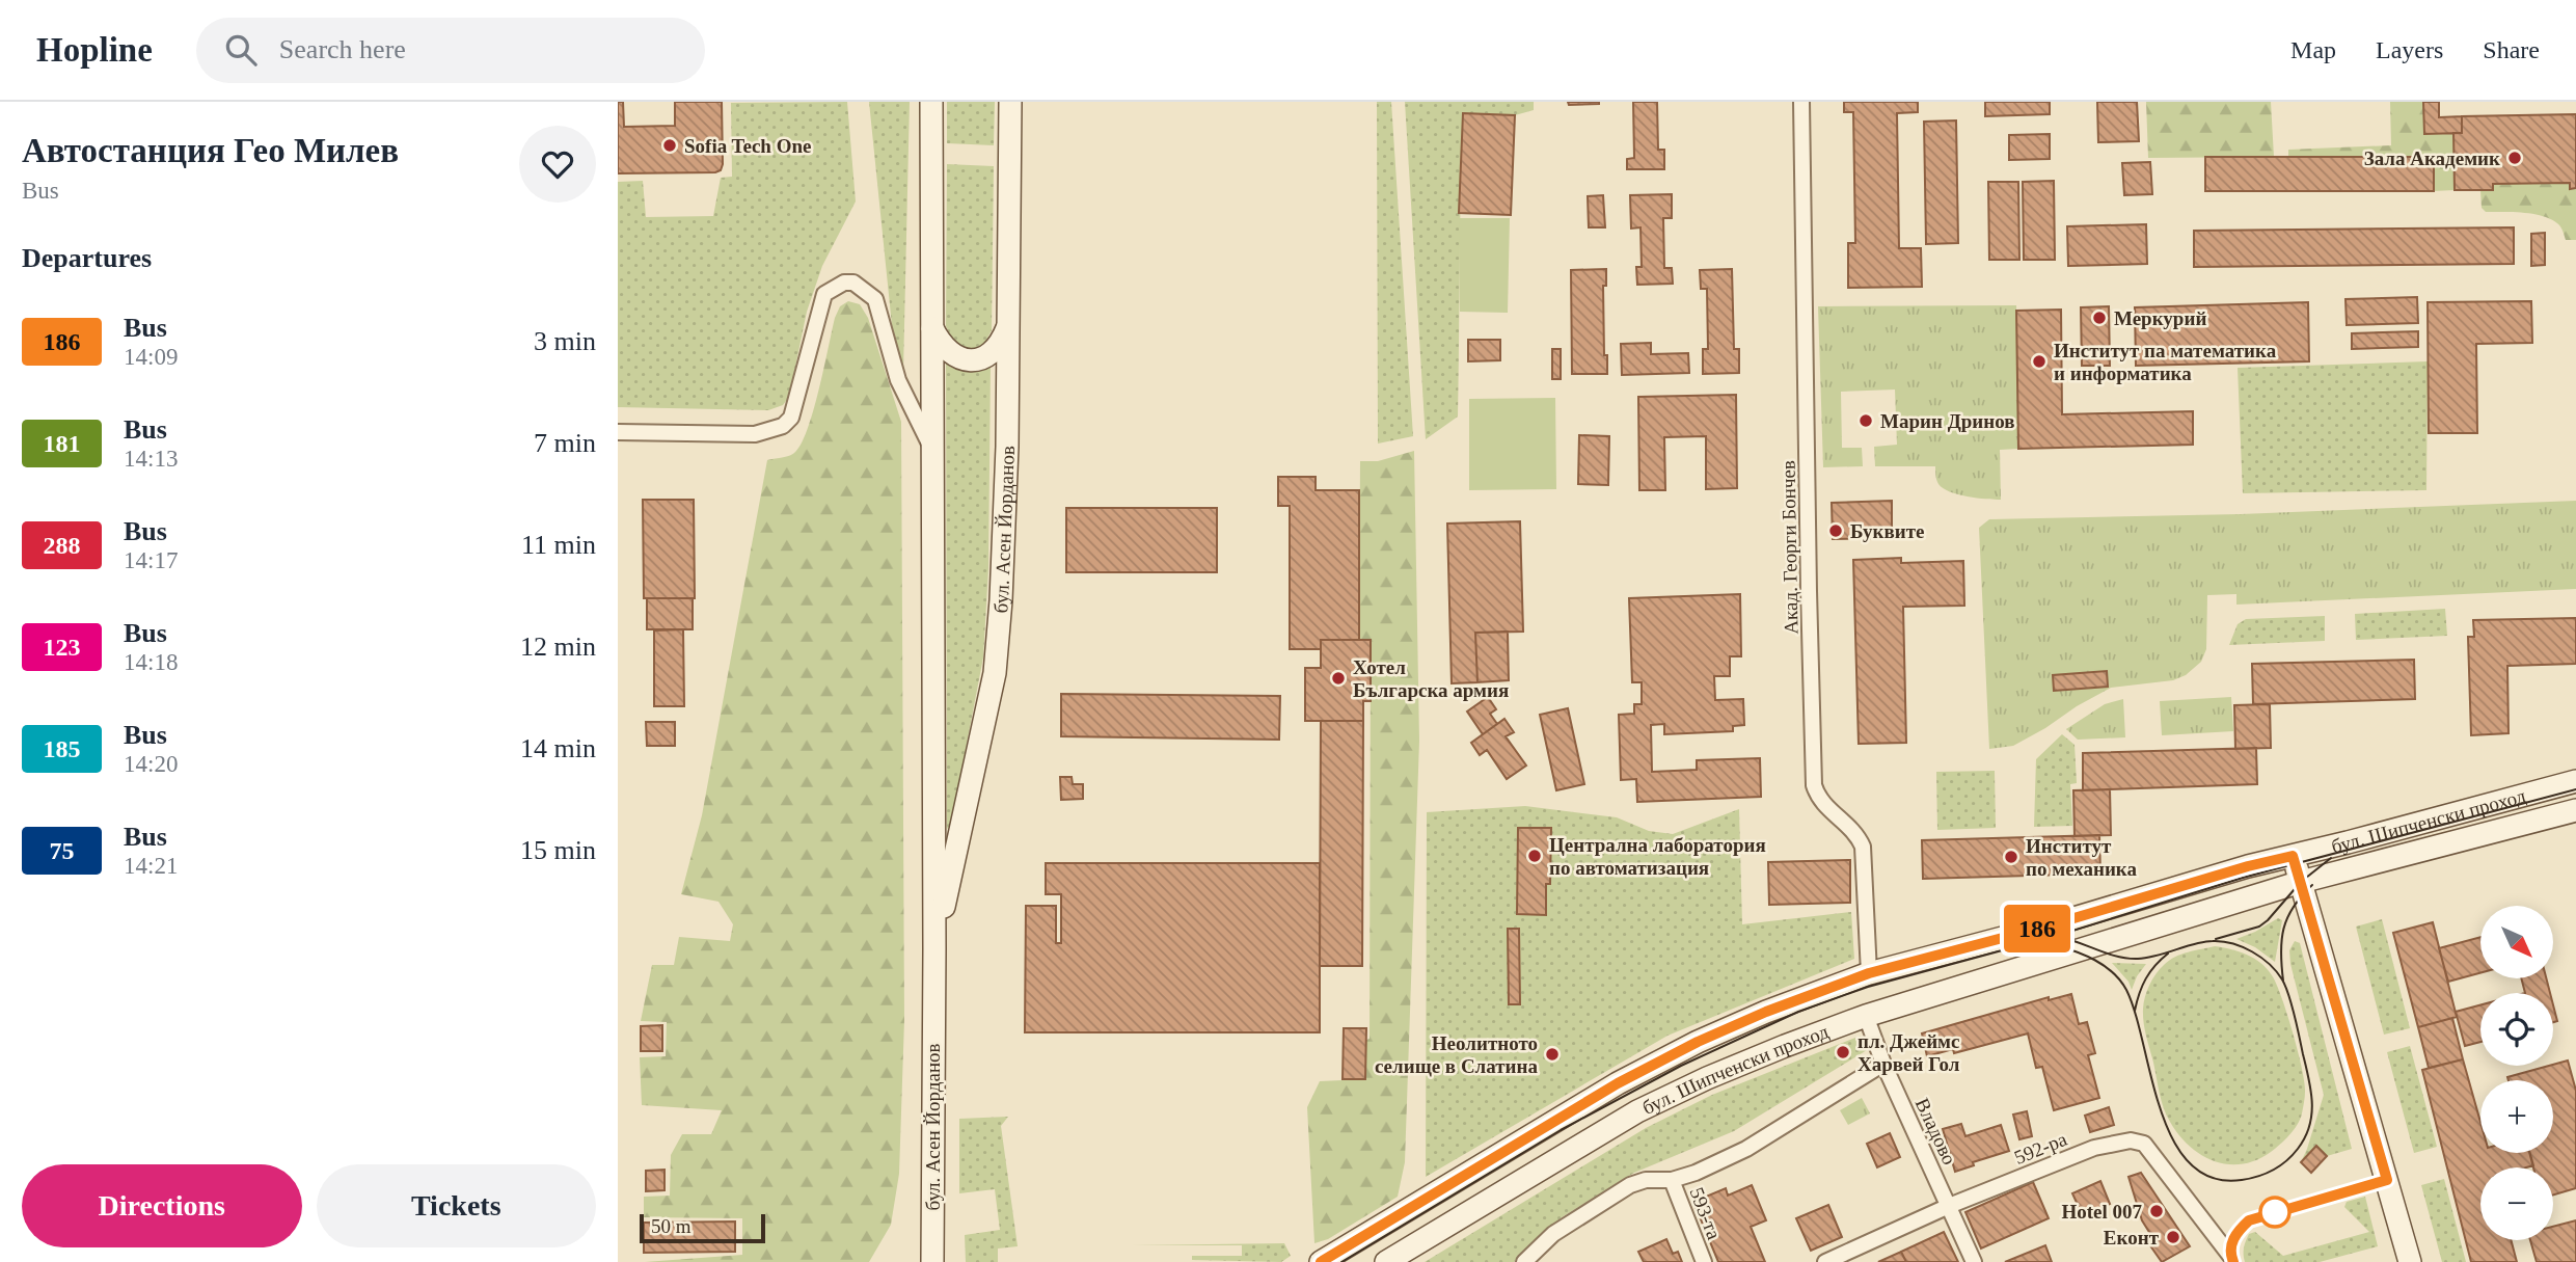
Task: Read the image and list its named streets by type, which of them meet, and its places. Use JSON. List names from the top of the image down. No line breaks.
{"streets":{"main road":["бул. Асен Йорданов","бул. Шипченски проход"],"street":["Акад. Георги Бончев","Владово","592-ра","593-та"]},"crossings":[["Акад. Георги Бончев","бул. Шипченски проход"],["бул. Шипченски проход","Владово"],["Владово","592-ра"]],"places":["Sofia Tech One","Зала Академик","Меркурий","Институт па математика и информатика","Марин Дринов","Буквите","Хотел Българска армия","Централна лаборатория по автоматизация","Институт по механика","пл. Джеймс Харвей Гол","Неолитното селище в Слатина","Hotel 007","Еконт"],"lines":["bus line 186"],"scale_bar":"50 m","north":"bottom right","page":{"header":"Hopline","search":"Search here","nav":["Map","Layers","Share"],"heading":[["Автостанция Гео Милев","Bus"],"Departures"],"on_map":"186","list":[{"mark":"186","name":"Bus","note":"14:09","value":"3 min"},{"mark":"181","name":"Bus","note":"14:13","value":"7 min"},{"mark":"288","name":"Bus","note":"14:17","value":"11 min"},{"mark":"123","name":"Bus","note":"14:18","value":"12 min"},{"mark":"185","name":"Bus","note":"14:20","value":"14 min"},{"mark":"75","name":"Bus","note":"14:21","value":"15 min"}],"map_buttons":["+","−"],"buttons":["Directions","Tickets"],"scale":"50 m"}}
